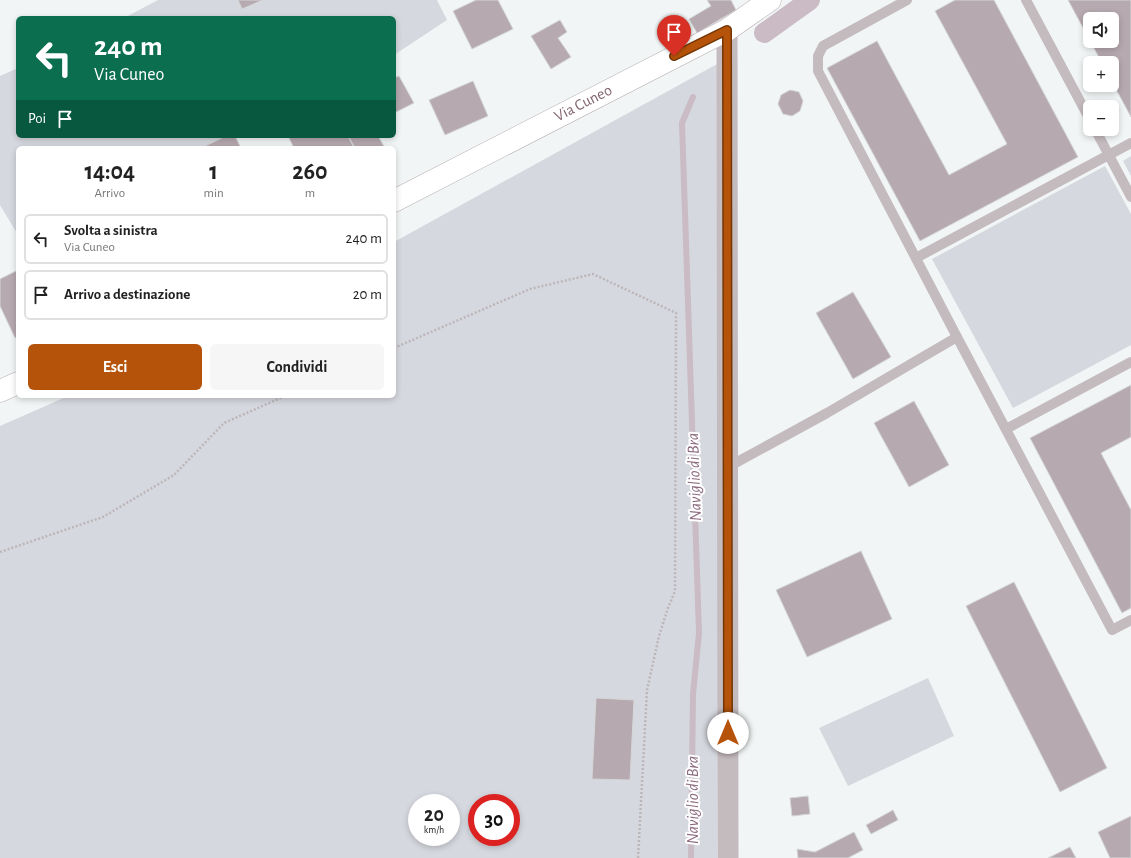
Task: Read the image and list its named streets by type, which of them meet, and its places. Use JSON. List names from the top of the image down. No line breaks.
{"streets":{"main road":["Via Cuneo"]},"water":["Naviglio di Bra"],"page":{"map_buttons":["+","−"],"turn":["240 m","Via Cuneo"],"then":"Poi","eta":["14:04","Arrivo","1","min","260","m"],"list":[{"name":"Svolta a sinistra","note":"Via Cuneo","value":"240 m"},{"name":"Arrivo a destinazione","value":"20 m"}],"buttons":["Esci","Condividi"],"speed":"20 km/h","limit":"30"}}
